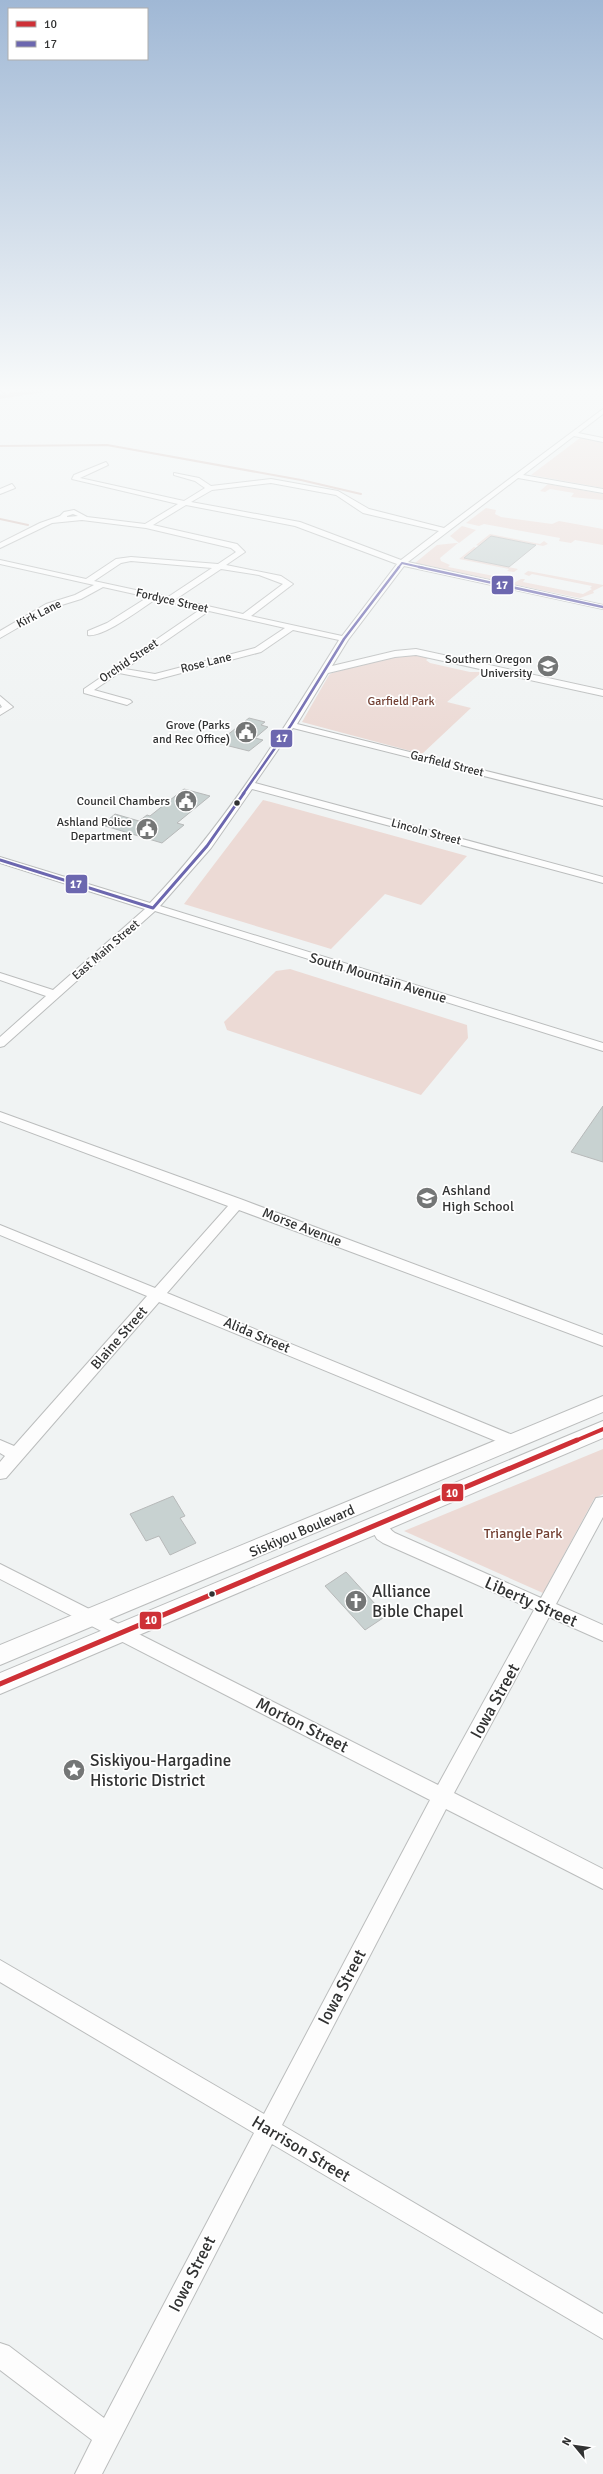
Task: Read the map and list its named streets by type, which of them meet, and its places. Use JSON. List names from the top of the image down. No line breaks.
{"streets":{"main road":["Siskiyou Boulevard"],"street":["Fordyce Street","Kirk Lane","Orchid Street","Rose Lane","Garfield Street","Lincoln Street","East Main Street","South Mountain Avenue","Morse Avenue","Alida Street","Blaine Street","Liberty Street","Iowa Street","Morton Street","Harrison Street"]},"crossings":[["Fordyce Street","Kirk Lane"],["Fordyce Street","Orchid Street"],["Fordyce Street","Rose Lane"],["Fordyce Street","East Main Street"],["Orchid Street","Rose Lane"],["Garfield Street","East Main Street"],["Lincoln Street","East Main Street"],["East Main Street","South Mountain Avenue"],["Morse Avenue","Blaine Street"],["Alida Street","Blaine Street"],["Alida Street","Siskiyou Boulevard"],["Siskiyou Boulevard","Liberty Street"],["Siskiyou Boulevard","Morton Street"],["Liberty Street","Iowa Street"],["Iowa Street","Morton Street"],["Iowa Street","Harrison Street"]],"parks":["Garfield Park","Triangle Park"],"places":{"school or university":["Southern Oregon University","Ashland High School"],"public building":["Grove (Parks and Rec Office)","Council Chambers","Ashland Police Department"],"church":["Alliance Bible Chapel"],"place":["Siskiyou-Hargadine Historic District"]},"lines":["transit line 17","transit line 10"],"legend":["10","17"],"north":"top left"}
